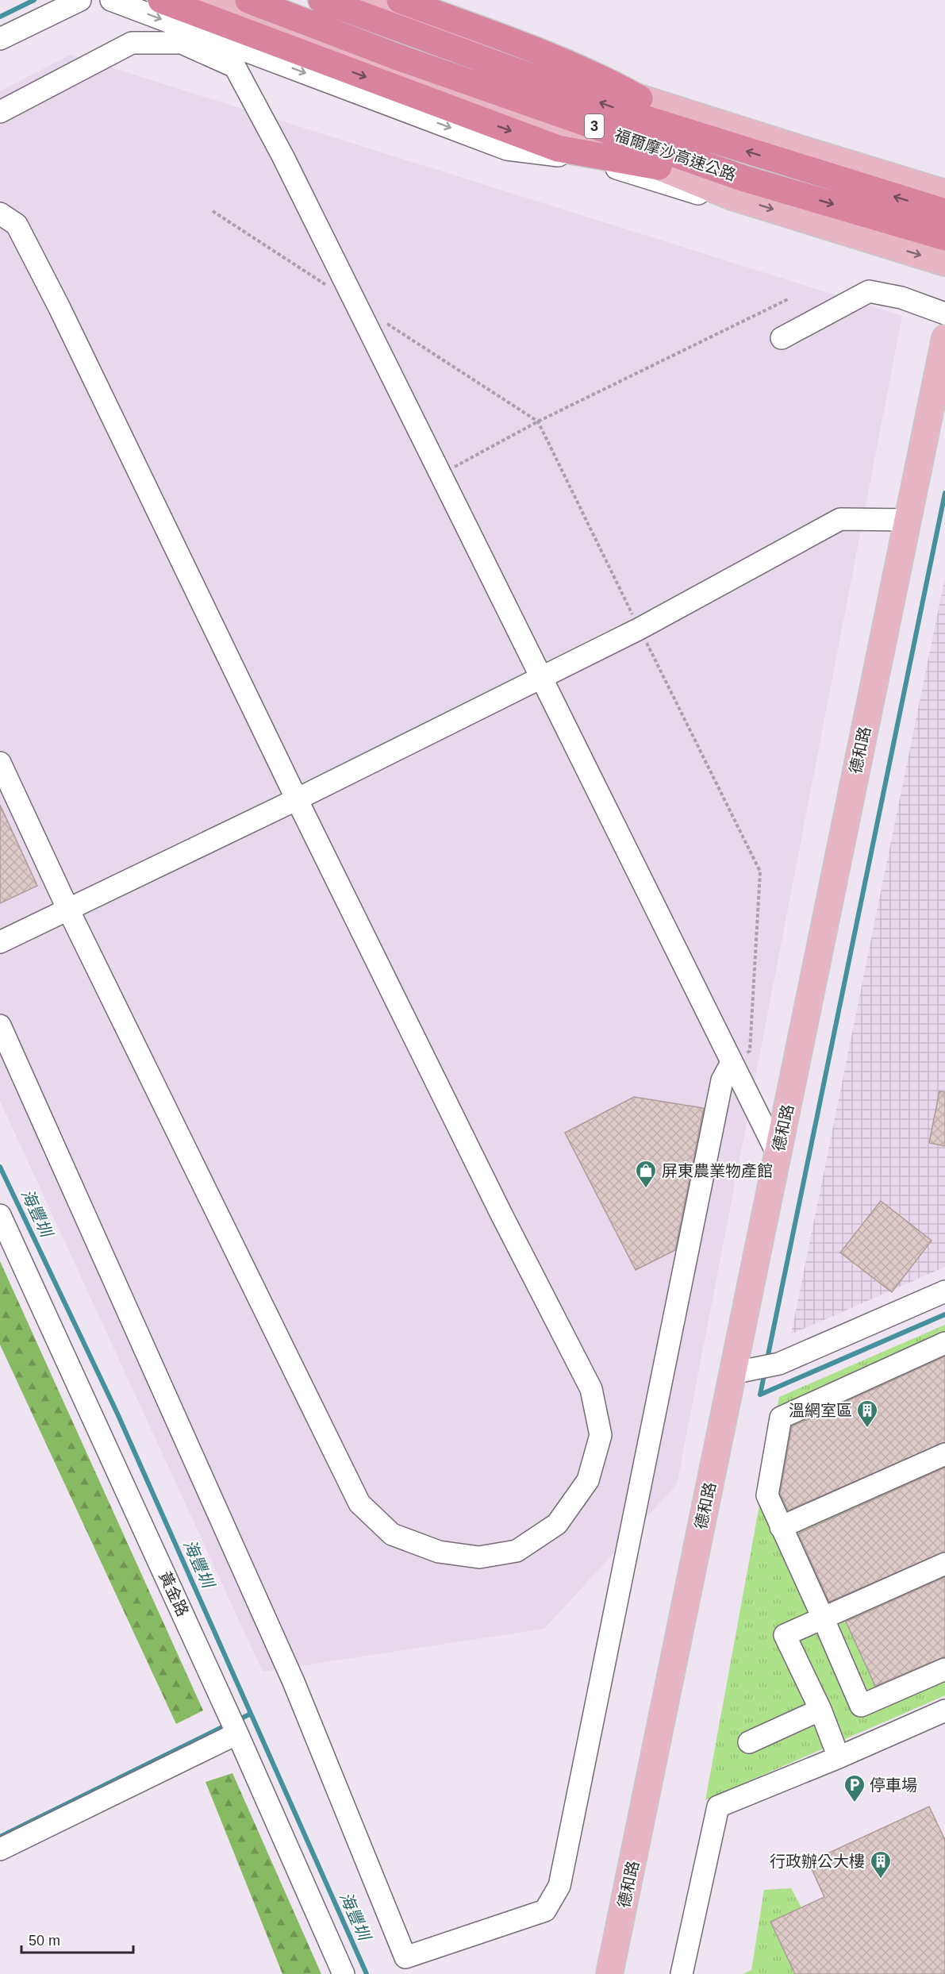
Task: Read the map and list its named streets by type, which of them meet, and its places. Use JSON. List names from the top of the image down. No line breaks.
{"streets":{"highway":["3","福爾摩沙高速公路"],"main road":["德和路"],"street":["黃金路"]},"water":["海豐圳"],"places":{"shop":["屏東農業物產館"],"building":["溫網室區","行政辦公大樓"],"parking":["停車場"]},"scale_bar":"50 m"}
